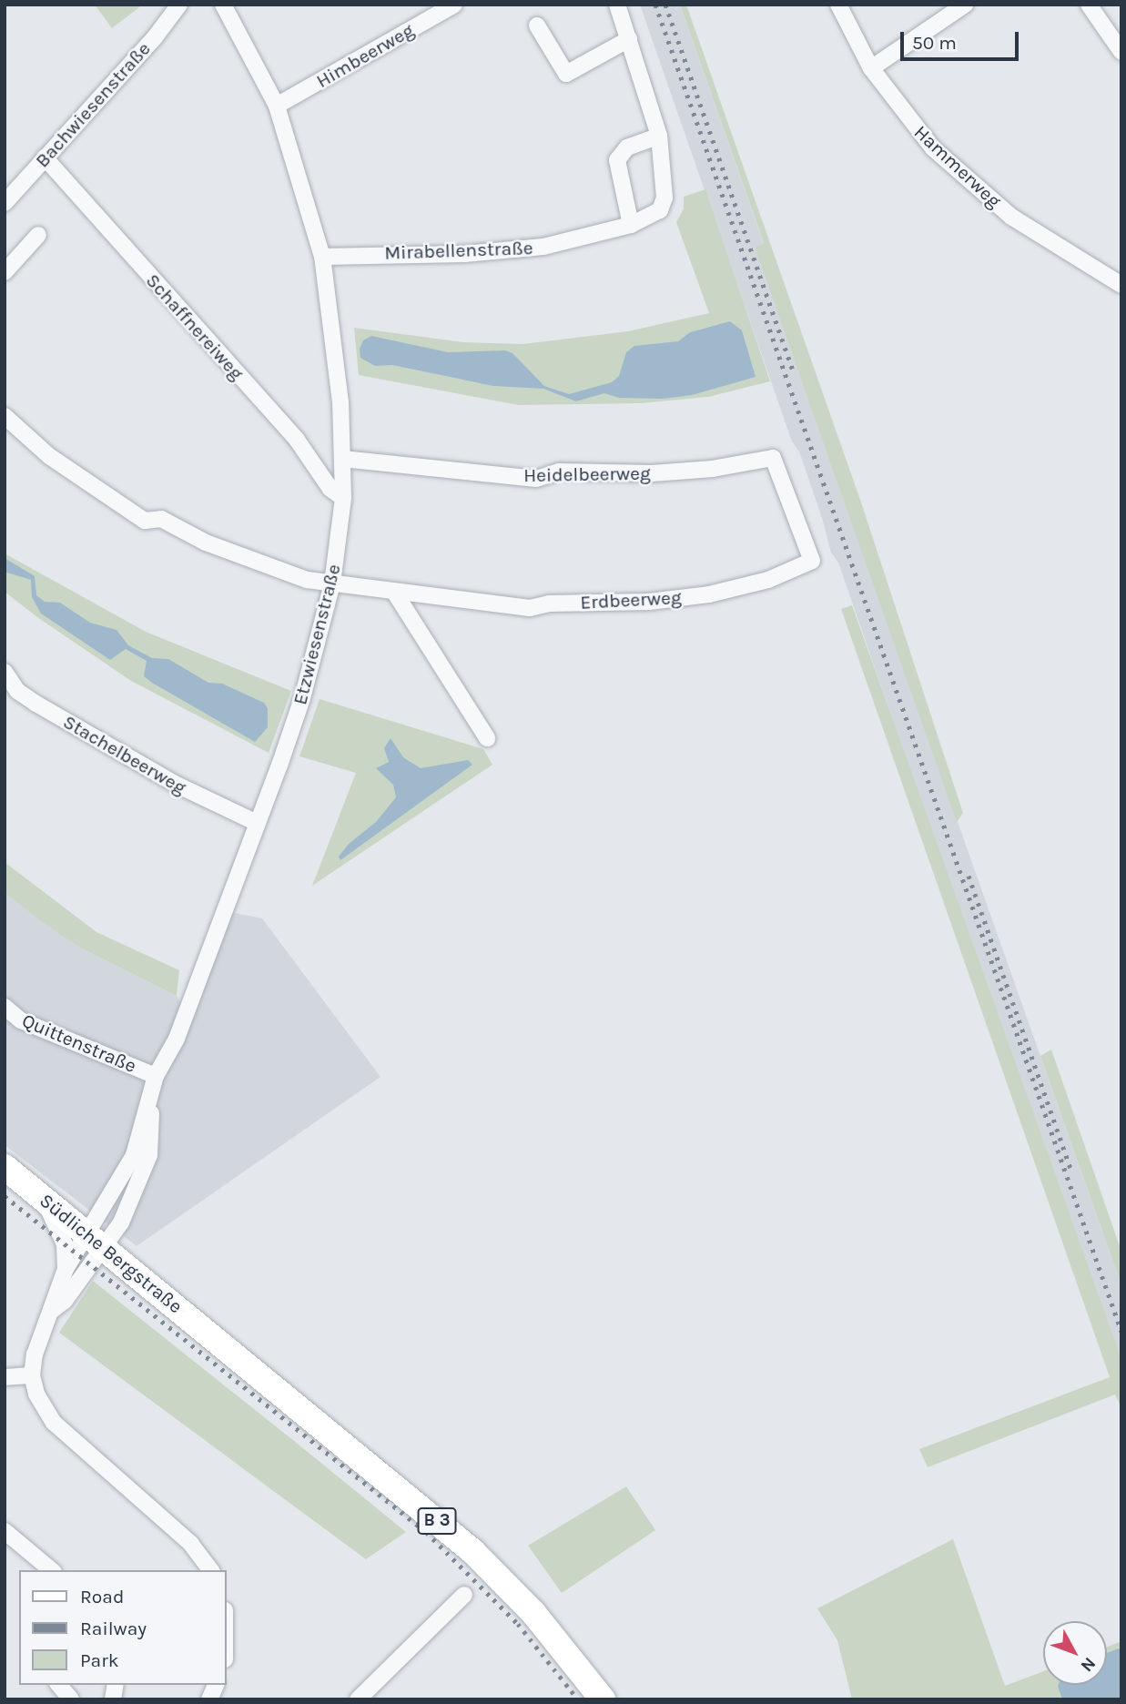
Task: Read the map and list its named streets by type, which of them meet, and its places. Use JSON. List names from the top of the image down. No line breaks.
{"streets":{"main road":["Südliche Bergstraße","B 3"],"street":["Himbeerweg","Bachwiesenstraße","Hammerweg","Mirabellenstraße","Schaffnereiweg","Heidelbeerweg","Erdbeerweg","Etzwiesenstraße","Stachelbeerweg","Quittenstraße"]},"crossings":[["Himbeerweg","Etzwiesenstraße"],["Bachwiesenstraße","Schaffnereiweg"],["Mirabellenstraße","Etzwiesenstraße"],["Schaffnereiweg","Etzwiesenstraße"],["Heidelbeerweg","Erdbeerweg"],["Heidelbeerweg","Etzwiesenstraße"],["Erdbeerweg","Etzwiesenstraße"],["Etzwiesenstraße","Stachelbeerweg"],["Etzwiesenstraße","Quittenstraße"],["Etzwiesenstraße","Südliche Bergstraße"]],"legend":["Road","Railway","Park"],"scale_bar":"50 m","north":"bottom right"}
